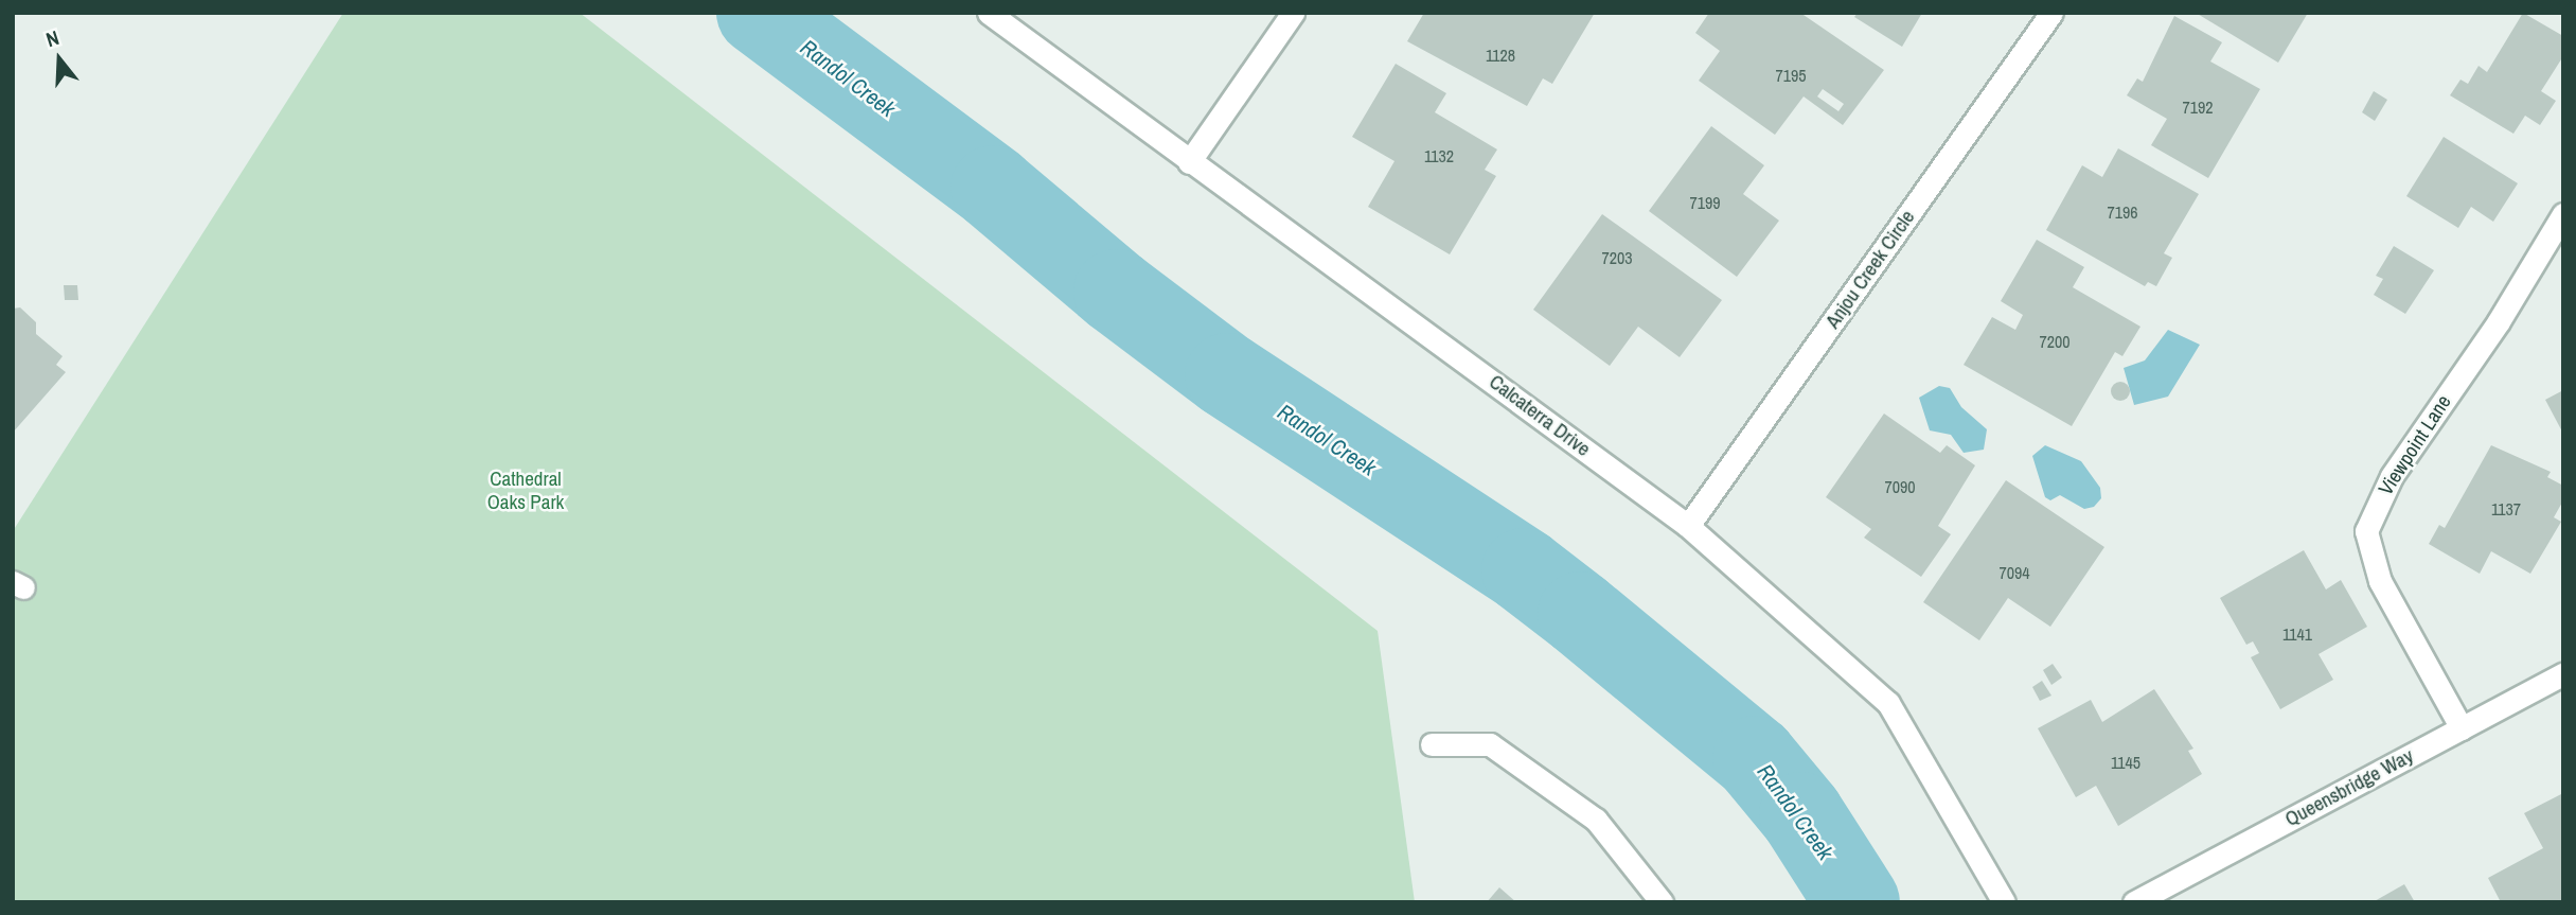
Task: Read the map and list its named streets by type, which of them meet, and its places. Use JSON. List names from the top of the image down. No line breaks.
{"streets":{"street":["Anjou Creek Circle","Calcaterra Drive","Viewpoint Lane","Queensbridge Way"]},"crossings":[["Anjou Creek Circle","Calcaterra Drive"],["Viewpoint Lane","Queensbridge Way"]],"water":["Randol Creek"],"parks":["Cathedral Oaks Park"],"house_numbers":["1128","7195","7192","1132","7199","7196","7203","7200","7090","1137","7094","1141","1145"],"north":"top"}
